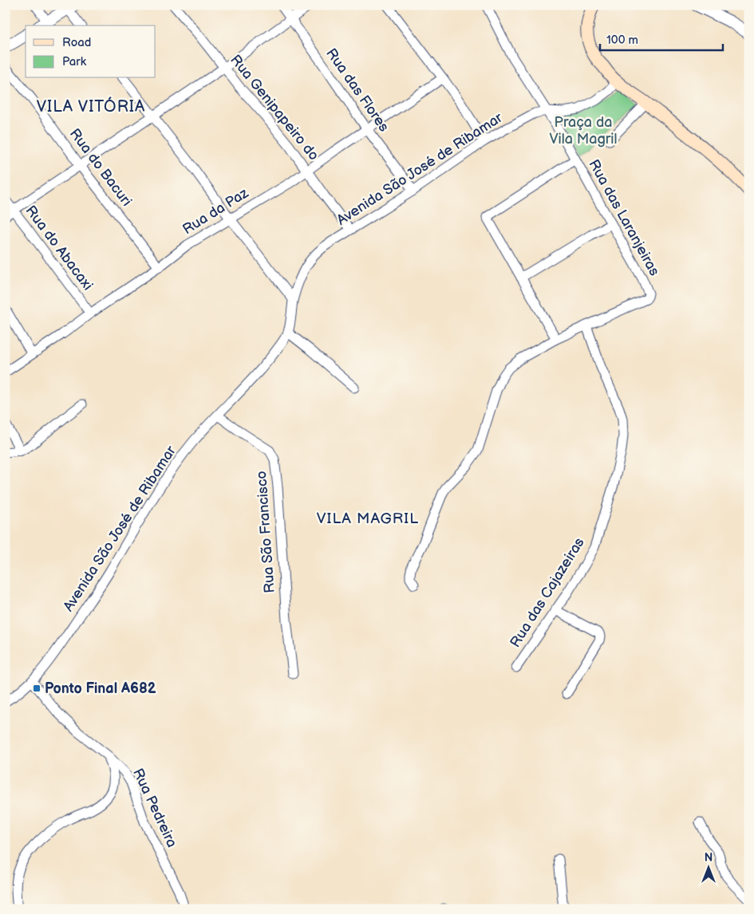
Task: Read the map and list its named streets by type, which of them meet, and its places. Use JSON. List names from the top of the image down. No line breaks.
{"streets":{"street":["Rua das Flores","Rua Genipapeiro do","Rua do Bacuri","Avenida São José de Ribamar","Rua da Paz","Rua das Laranjeiras","Rua do Abacaxi","Rua São Francisco","Rua das Cajazeiras","Rua Pedreira"]},"crossings":[["Rua das Flores","Avenida São José de Ribamar"],["Rua das Flores","Rua da Paz"],["Rua Genipapeiro do","Avenida São José de Ribamar"],["Rua Genipapeiro do","Rua da Paz"],["Rua do Bacuri","Rua da Paz"],["Avenida São José de Ribamar","Rua das Laranjeiras"],["Avenida São José de Ribamar","Rua São Francisco"],["Avenida São José de Ribamar","Rua Pedreira"],["Rua da Paz","Rua do Abacaxi"],["Rua das Laranjeiras","Rua das Cajazeiras"]],"districts":["VILA VITÓRIA","VILA MAGRIL"],"parks":["Praça da Vila Magril"],"places":{"transit":["Ponto Final A682"]},"legend":["Road","Park"],"scale_bar":"100 m","north":"top"}
